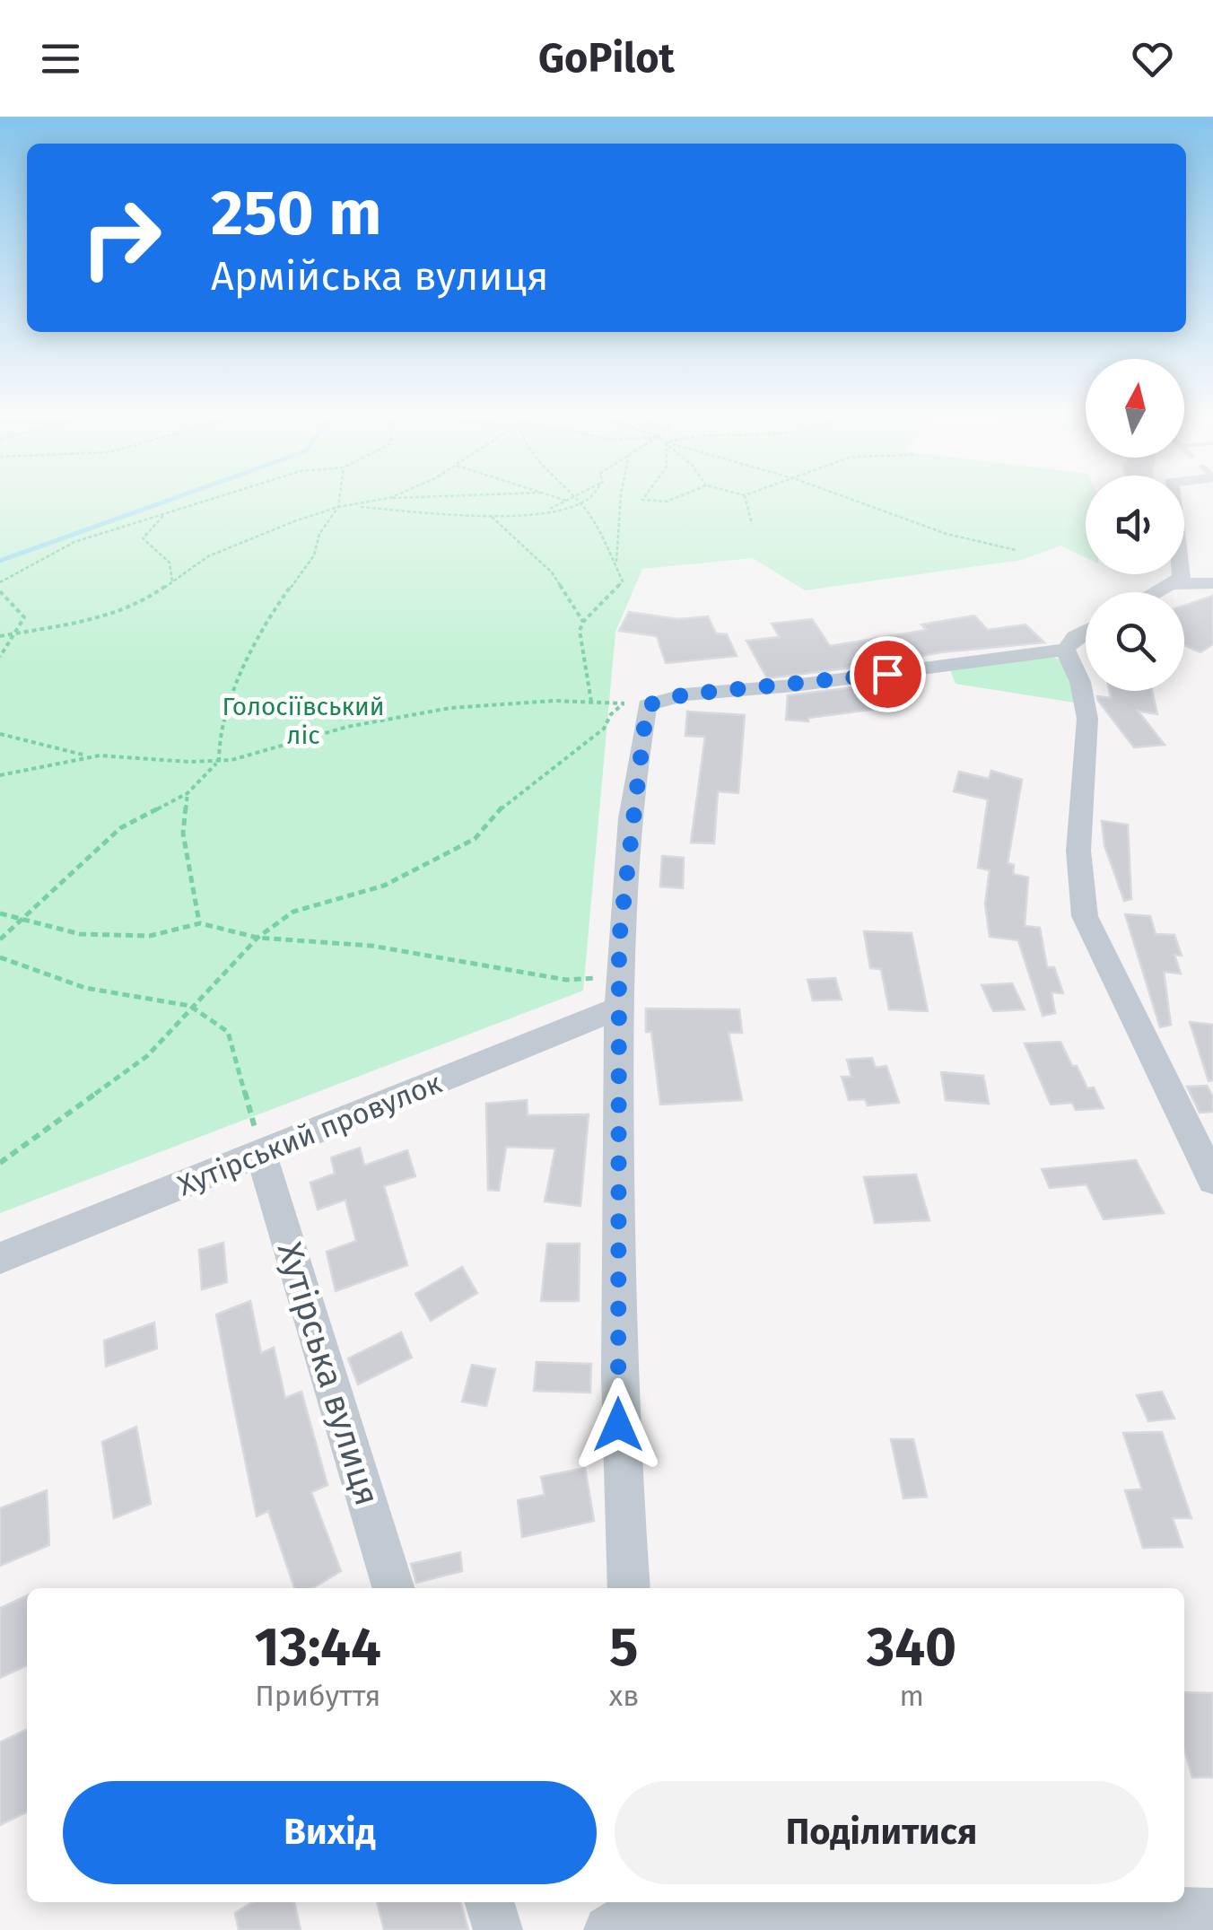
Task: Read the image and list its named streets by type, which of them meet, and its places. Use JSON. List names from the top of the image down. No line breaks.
{"streets":{"street":["Хутірський провулок","Хутірська вулиця"]},"crossings":[["Хутірський провулок","Хутірська вулиця"]],"parks":["Голосіївський ліс"],"north":"top","page":{"header":"GoPilot","turn":["250 m","Армійська вулиця"],"eta":["13:44","Прибуття","5","хв","340","m"],"buttons":["Вихід","Поділитися"]}}
